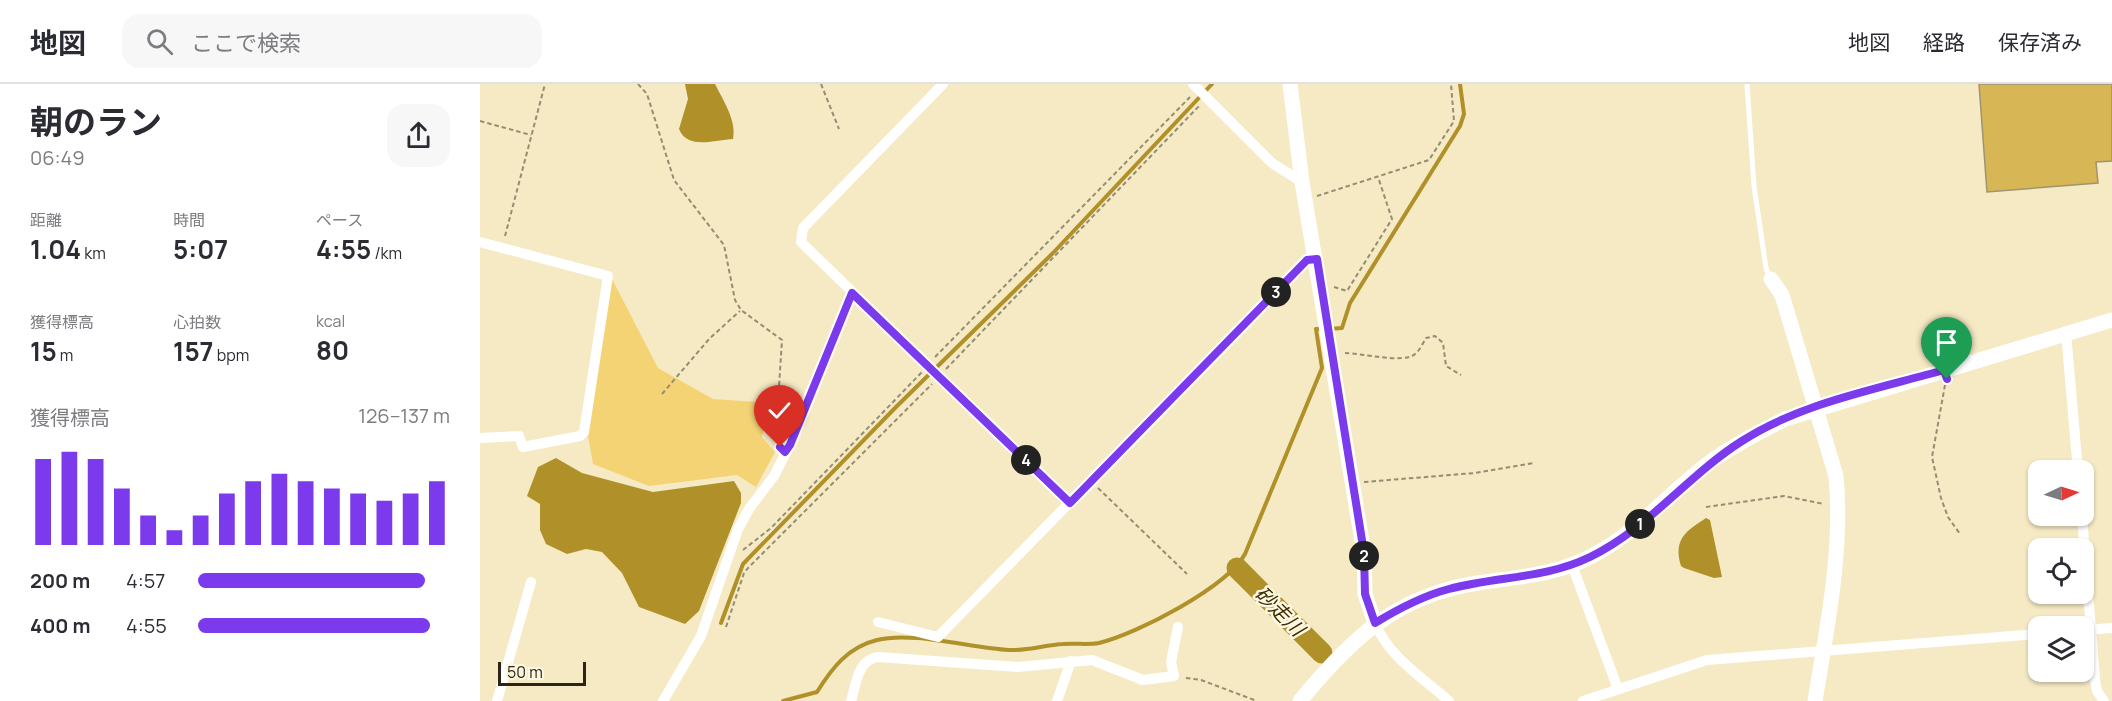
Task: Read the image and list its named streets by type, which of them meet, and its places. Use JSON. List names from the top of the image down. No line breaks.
{"water":["砂走川"],"scale_bar":"50 m","north":"right","page":{"header":"地図","search":"ここで検索","nav":["地図","経路","保存済み"],"heading":["朝のラン","06:49"],"stats":[["距離","1.04 km"],["時間","5:07"],["ペース","4:55 /km"],["獲得標高","15 m"],["心拍数","157 bpm"],["kcal","80"]],"pins":["3","4","1","2"],"chart":["獲得標高","126–137 m"],"list":[{"name":"200 m","note":"4:57"},{"name":"400 m","note":"4:55"}],"scale":"50 m"}}
